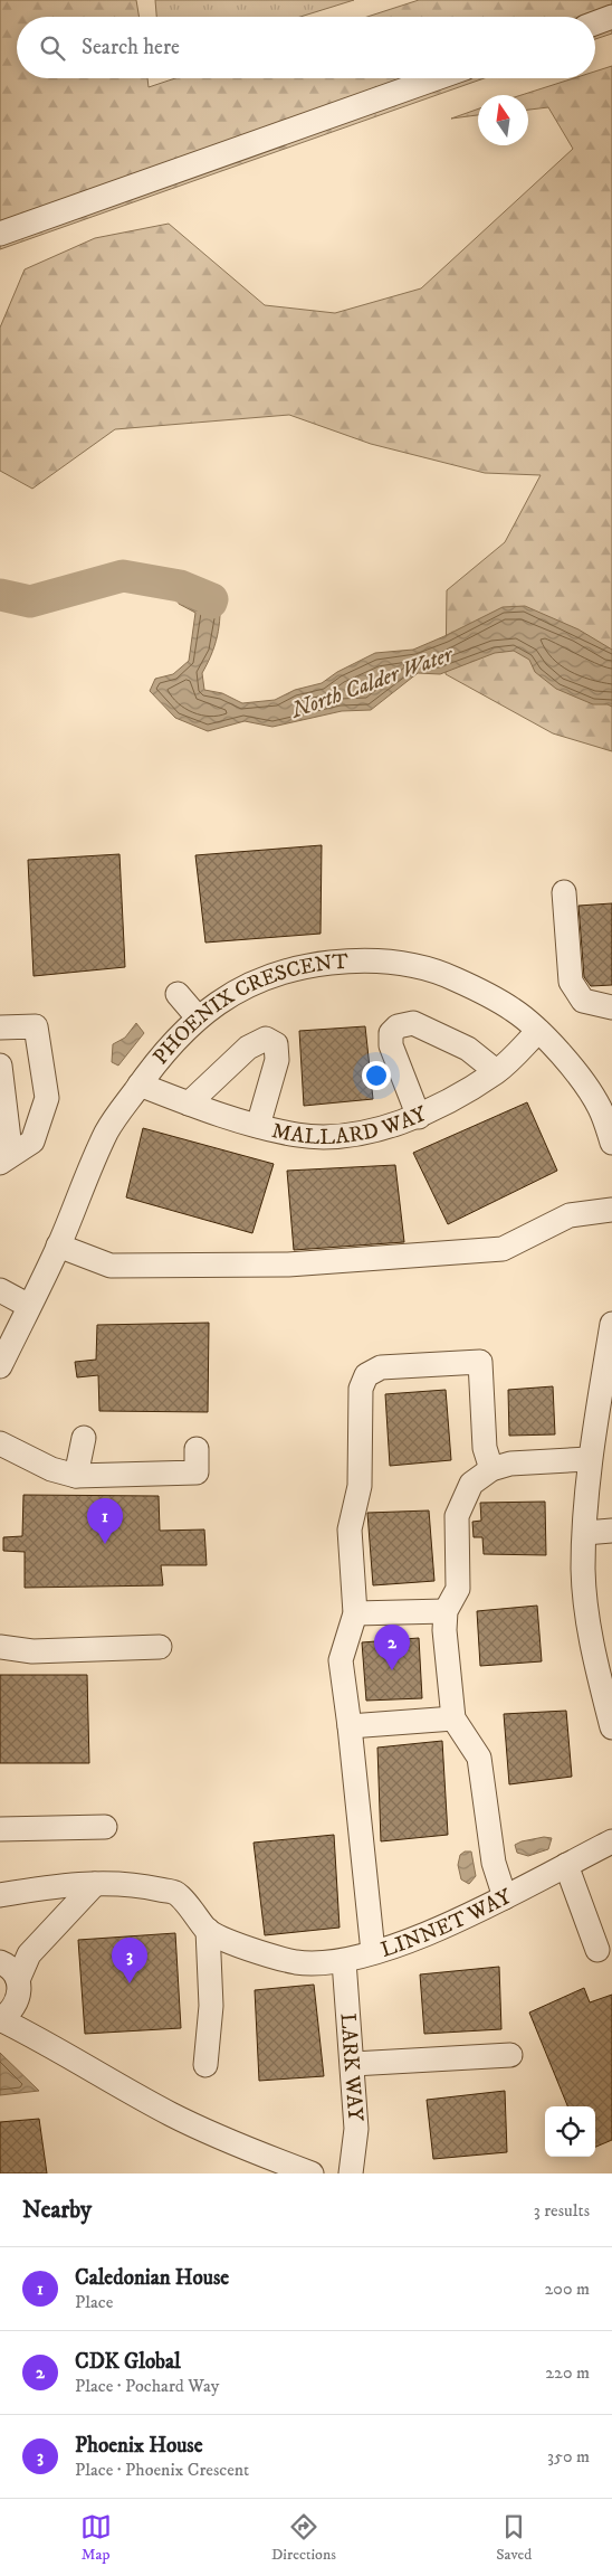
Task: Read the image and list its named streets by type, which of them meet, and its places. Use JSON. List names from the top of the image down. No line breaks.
{"streets":{"street":["PHOENIX CRESCENT","MALLARD WAY","LINNET WAY","LARK WAY"]},"crossings":[["PHOENIX CRESCENT","MALLARD WAY"],["LINNET WAY","LARK WAY"]],"water":["North Calder Water"],"north":"top","page":{"search":"Search here","pins":["1","2","3"],"heading":["Nearby","3 results"],"list":[{"mark":"1","name":"Caledonian House","note":"Place","value":"200 m"},{"mark":"2","name":"CDK Global","note":"Place · Pochard Way","value":"220 m"},{"mark":"3","name":"Phoenix House","note":"Place · Phoenix Crescent","value":"350 m"}],"nav":["Map","Directions","Saved"]}}
